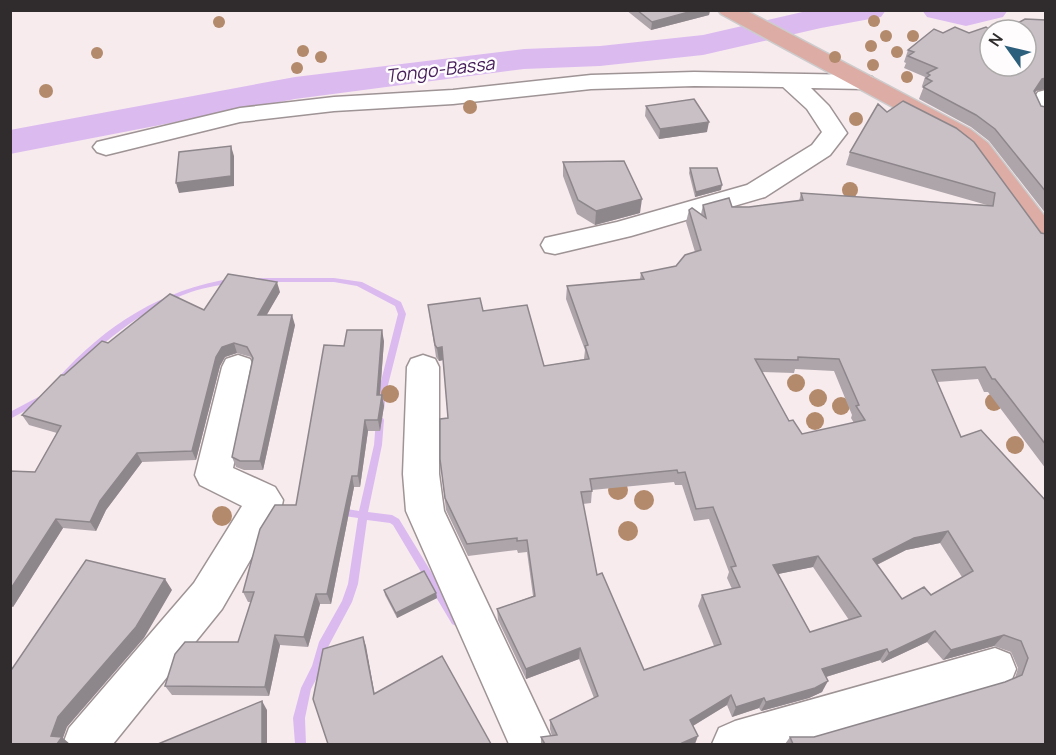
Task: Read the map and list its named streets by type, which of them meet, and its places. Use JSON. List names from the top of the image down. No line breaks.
{"water":["Tongo-Bassa"],"north":"top left"}
